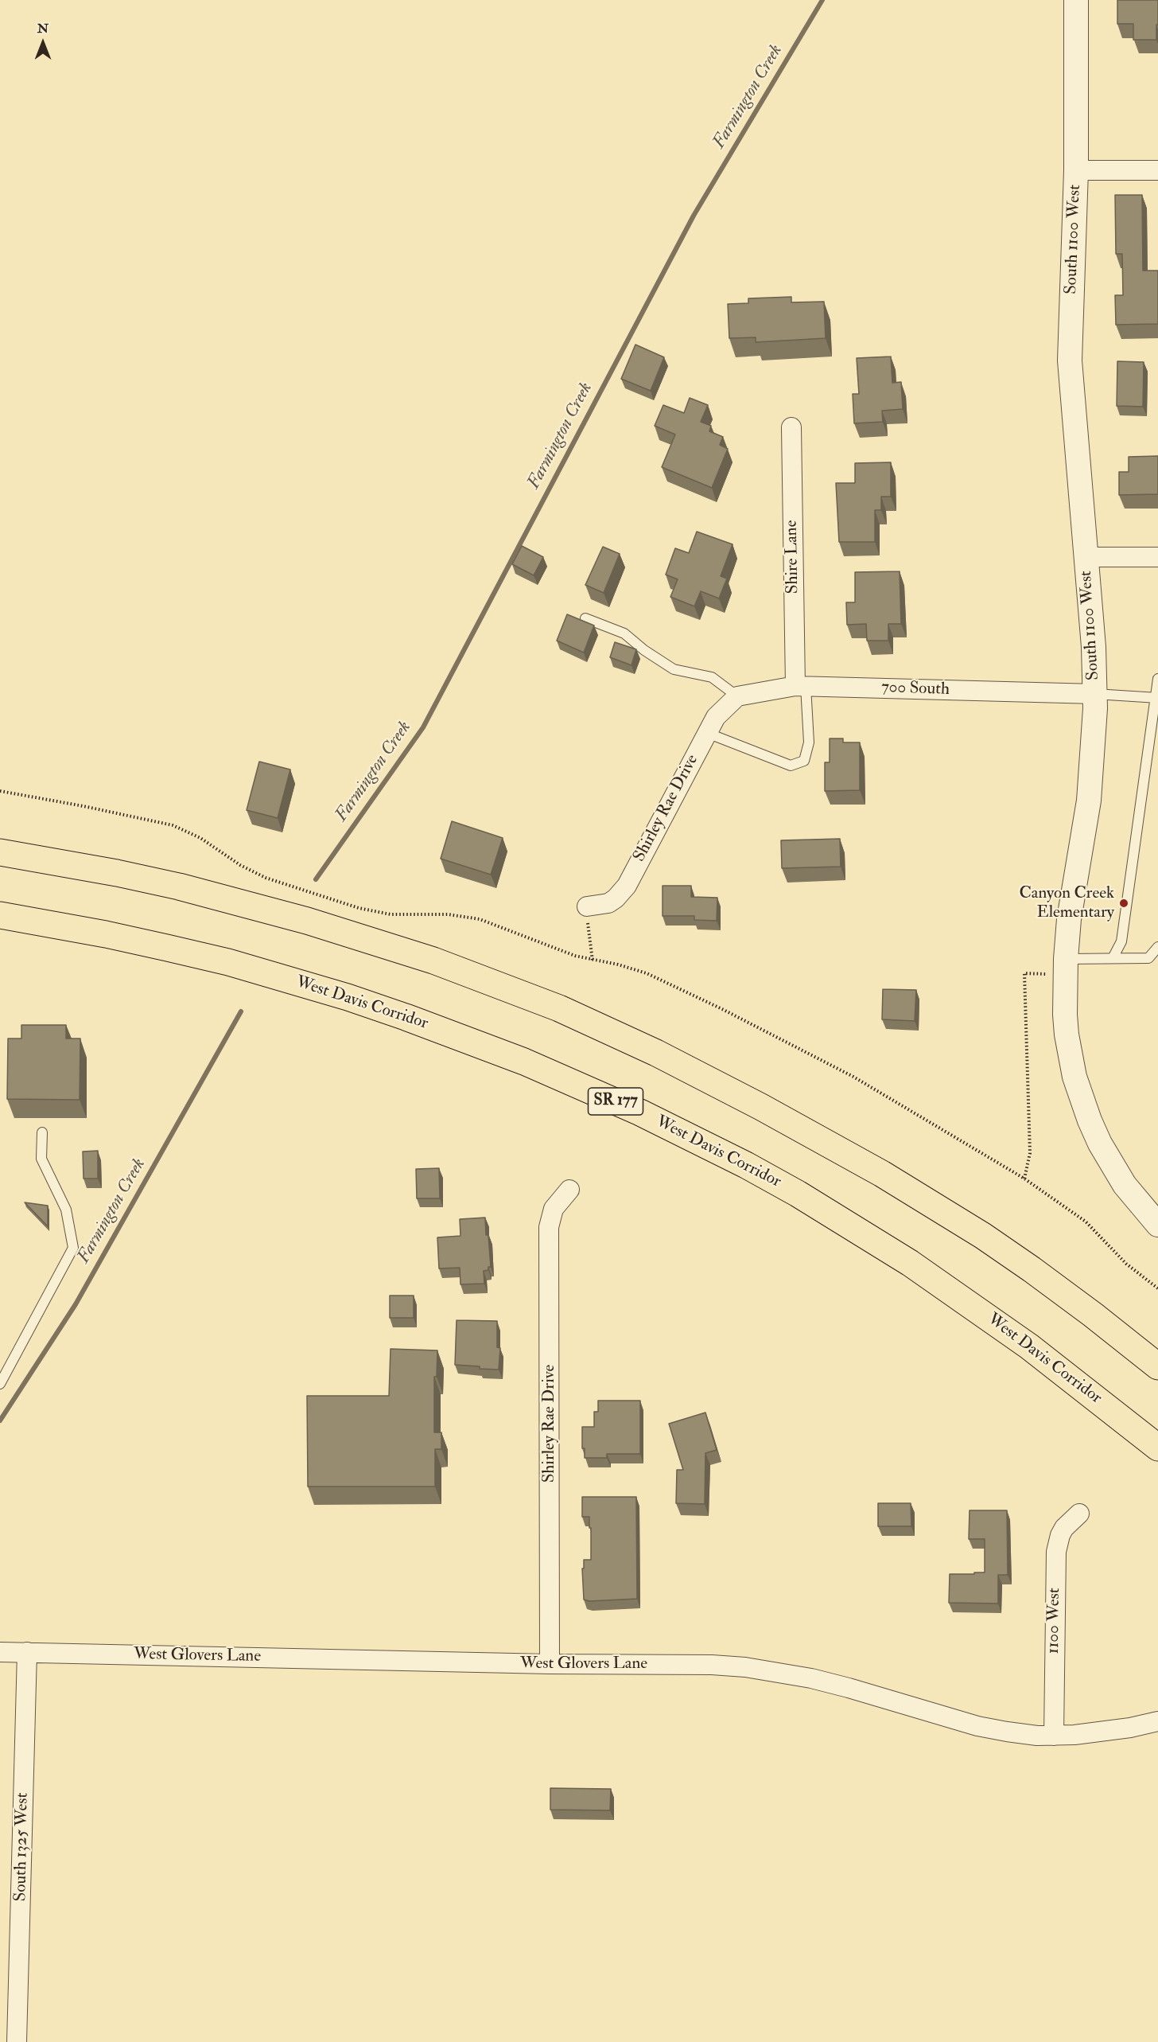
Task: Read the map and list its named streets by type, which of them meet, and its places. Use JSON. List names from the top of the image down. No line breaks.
{"streets":{"highway":["West Davis Corridor","SR 177"],"street":["South 1100 West","Shire Lane","700 South","Shirley Rae Drive","1100 West","West Glovers Lane","South 1325 West"]},"crossings":[["South 1100 West","700 South"],["Shire Lane","700 South"],["700 South","Shirley Rae Drive"],["Shirley Rae Drive","West Glovers Lane"],["1100 West","West Glovers Lane"],["West Glovers Lane","South 1325 West"]],"water":["Farmington Creek"],"places":["Canyon Creek Elementary"],"north":"top"}
